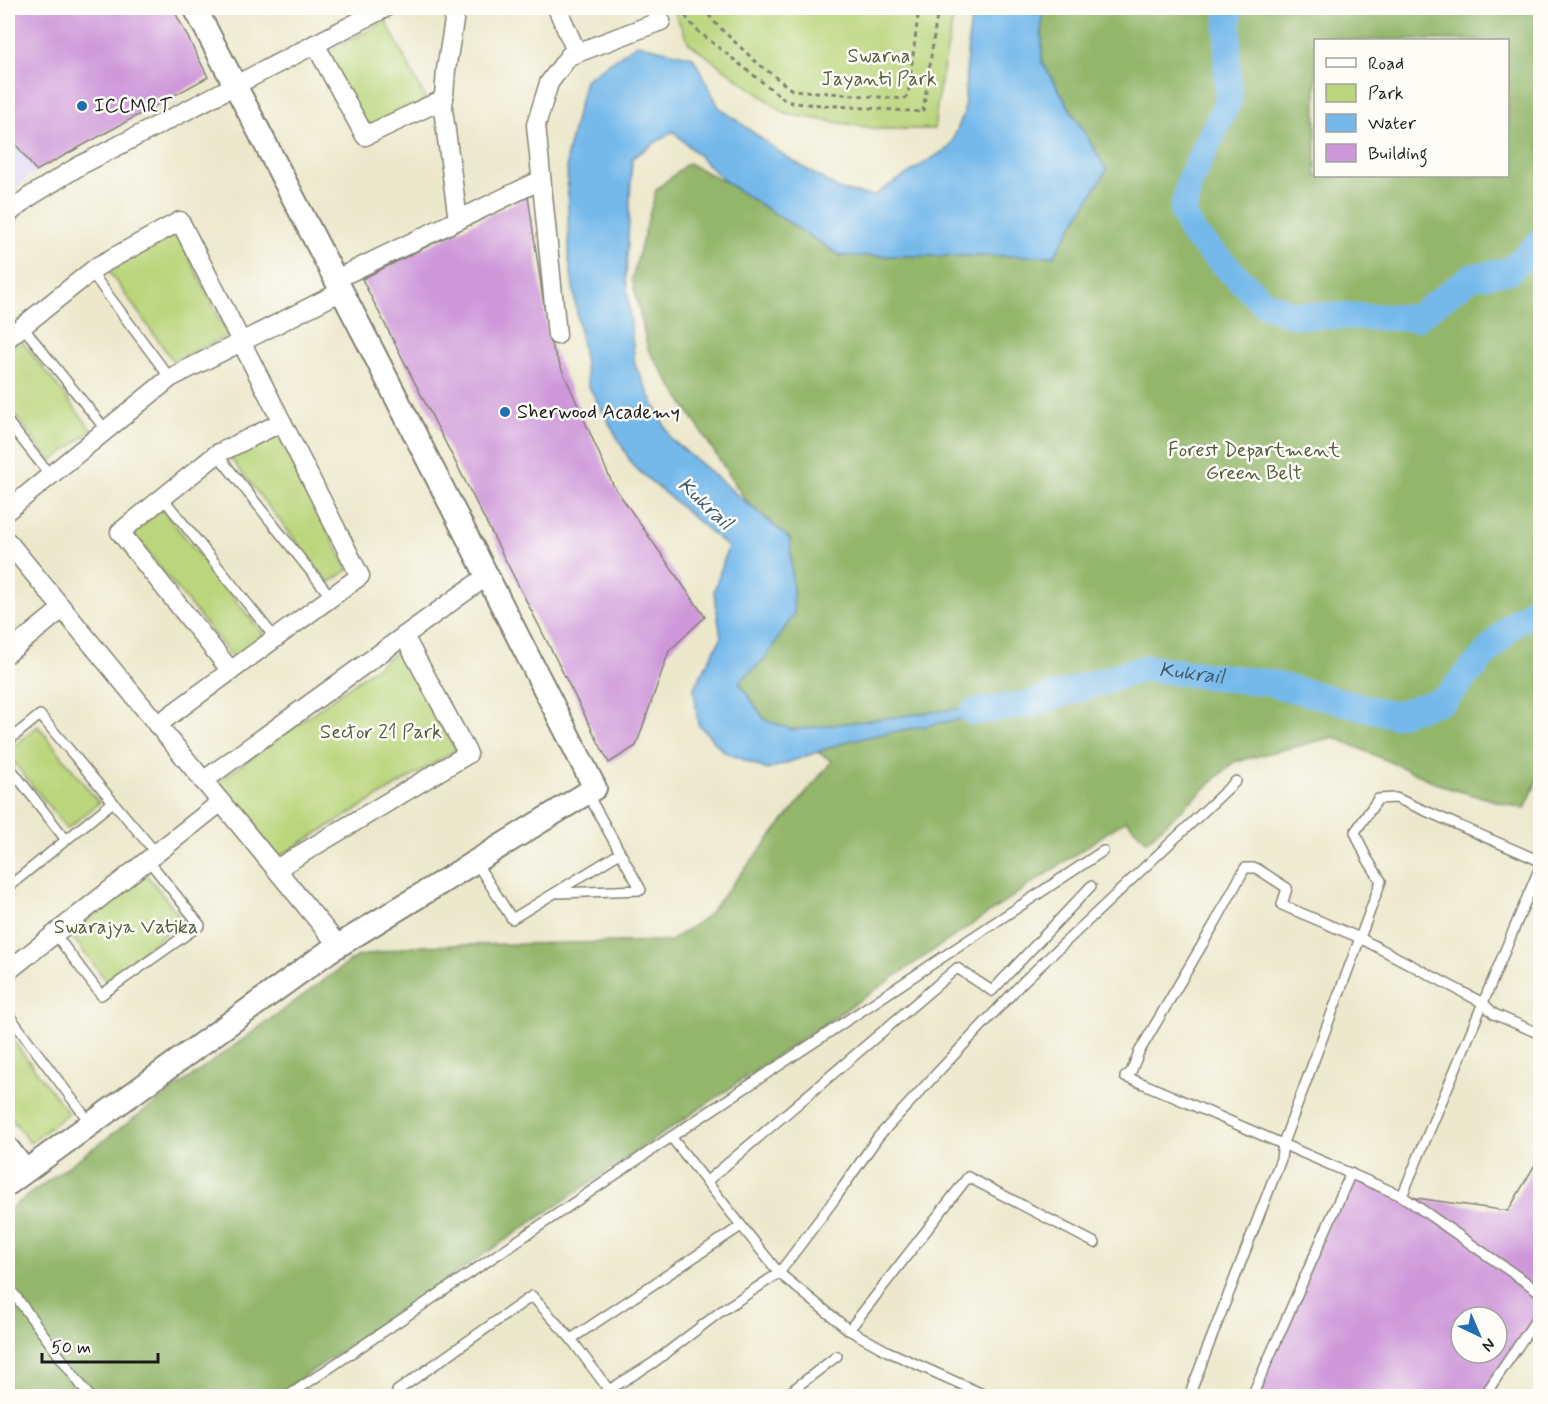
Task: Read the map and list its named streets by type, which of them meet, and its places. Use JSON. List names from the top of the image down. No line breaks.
{"water":["Kukrail"],"parks":["Swarna Jayanti Park","Forest Department Green Belt","Sector 21 Park","Swarajya Vatika"],"places":["ICCMRT","Sherwood Academy"],"legend":["Road","Park","Water","Building"],"scale_bar":"50 m","north":"bottom right"}
